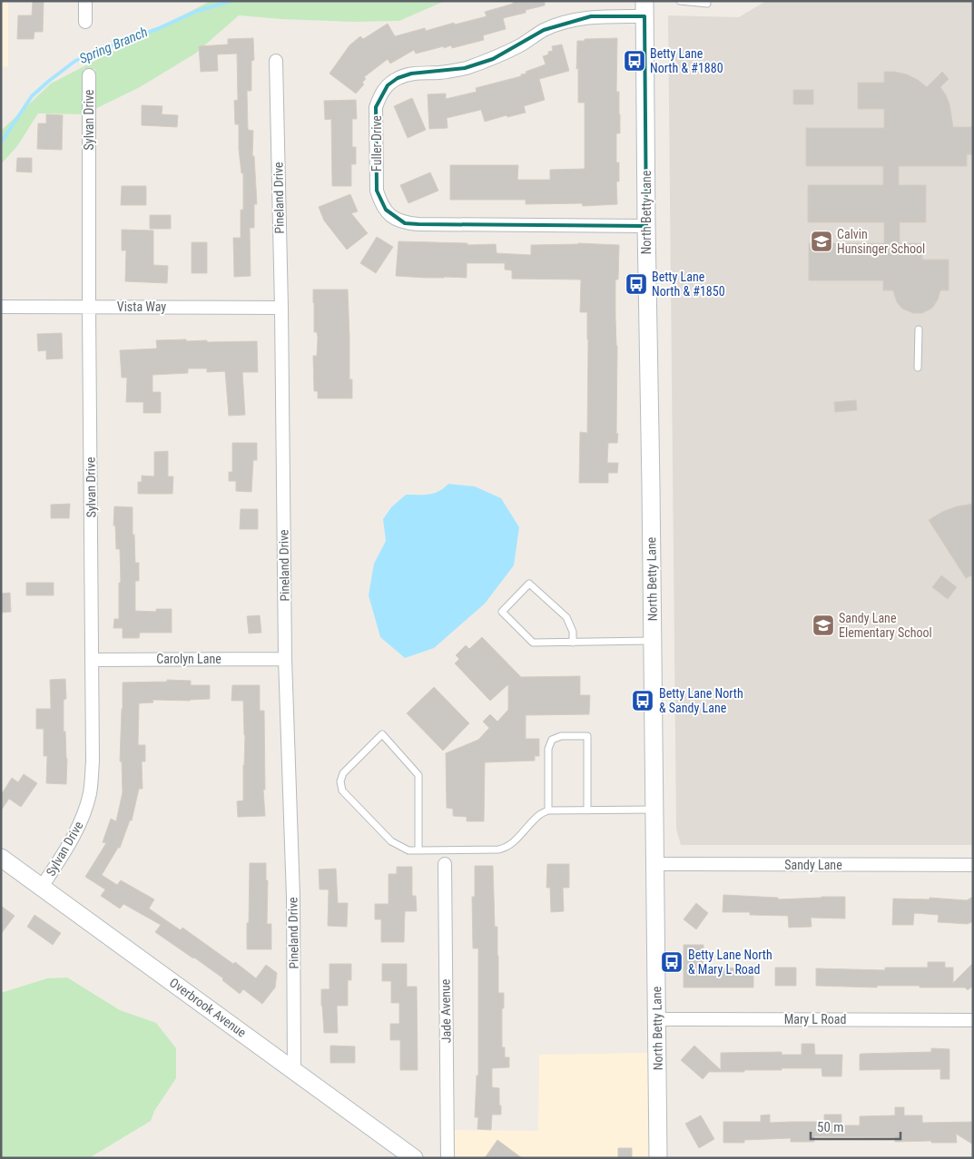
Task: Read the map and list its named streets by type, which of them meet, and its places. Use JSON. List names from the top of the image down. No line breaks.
{"streets":{"street":["Sylvan Drive","Fuller Drive","Pineland Drive","North Betty Lane","Vista Way","Carolyn Lane","Sandy Lane","Overbrook Avenue","Jade Avenue","Mary L Road"]},"crossings":[["Sylvan Drive","Vista Way"],["Sylvan Drive","Carolyn Lane"],["Sylvan Drive","Overbrook Avenue"],["Fuller Drive","North Betty Lane"],["Pineland Drive","Vista Way"],["Pineland Drive","Carolyn Lane"],["Pineland Drive","Overbrook Avenue"],["North Betty Lane","Sandy Lane"],["North Betty Lane","Mary L Road"]],"water":["Spring Branch"],"places":{"bus stop":["Betty Lane North & #1880","Betty Lane North & #1850","Betty Lane North & Sandy Lane","Betty Lane North & Mary L Road"],"school or university":["Calvin Hunsinger School","Sandy Lane Elementary School"]},"scale_bar":"50 m"}
